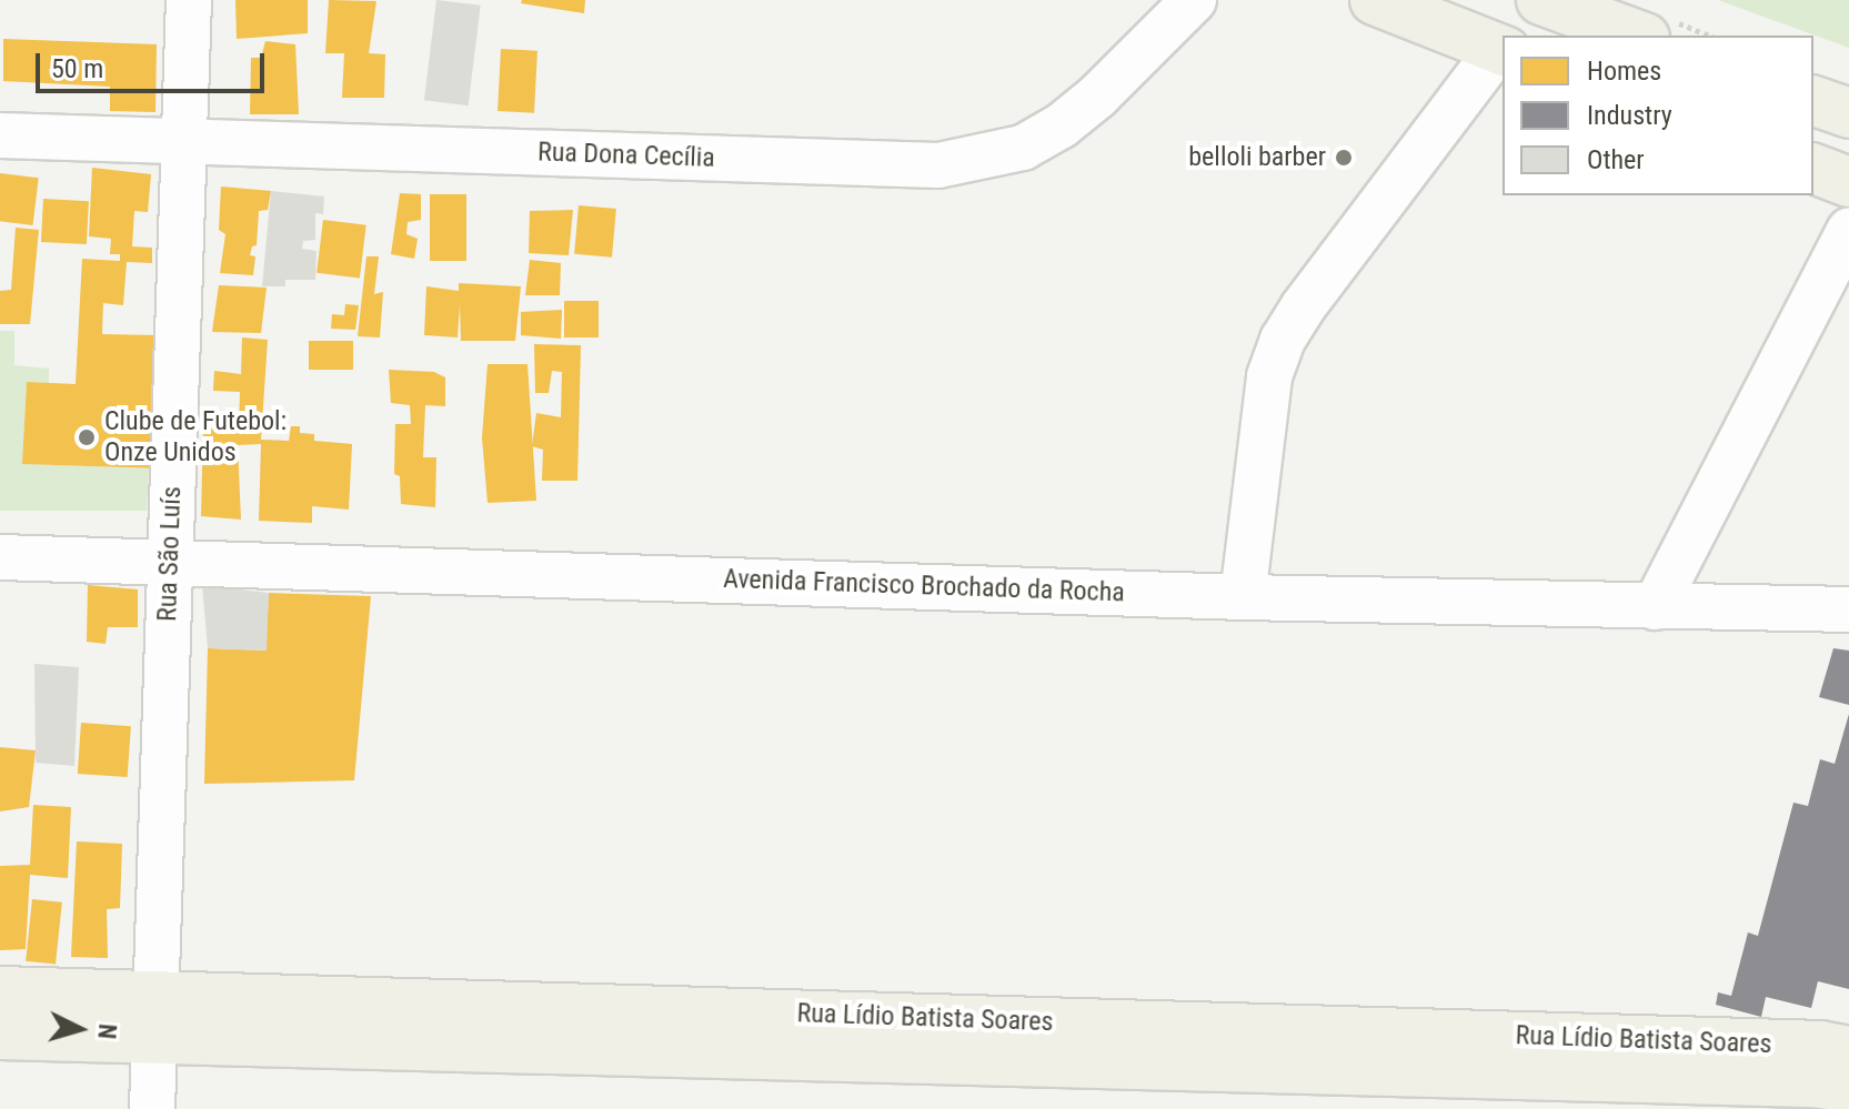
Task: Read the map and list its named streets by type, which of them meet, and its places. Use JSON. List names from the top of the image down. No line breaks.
{"streets":{"main road":["Rua Lídio Batista Soares"],"street":["Rua Dona Cecília","Rua São Luís","Avenida Francisco Brochado da Rocha"]},"crossings":[["Rua Dona Cecília","Rua São Luís"],["Rua São Luís","Avenida Francisco Brochado da Rocha"],["Rua São Luís","Rua Lídio Batista Soares"]],"places":["belloli barber","Clube de Futebol: Onze Unidos"],"legend":["Homes","Industry","Other"],"scale_bar":"50 m","north":"right"}
